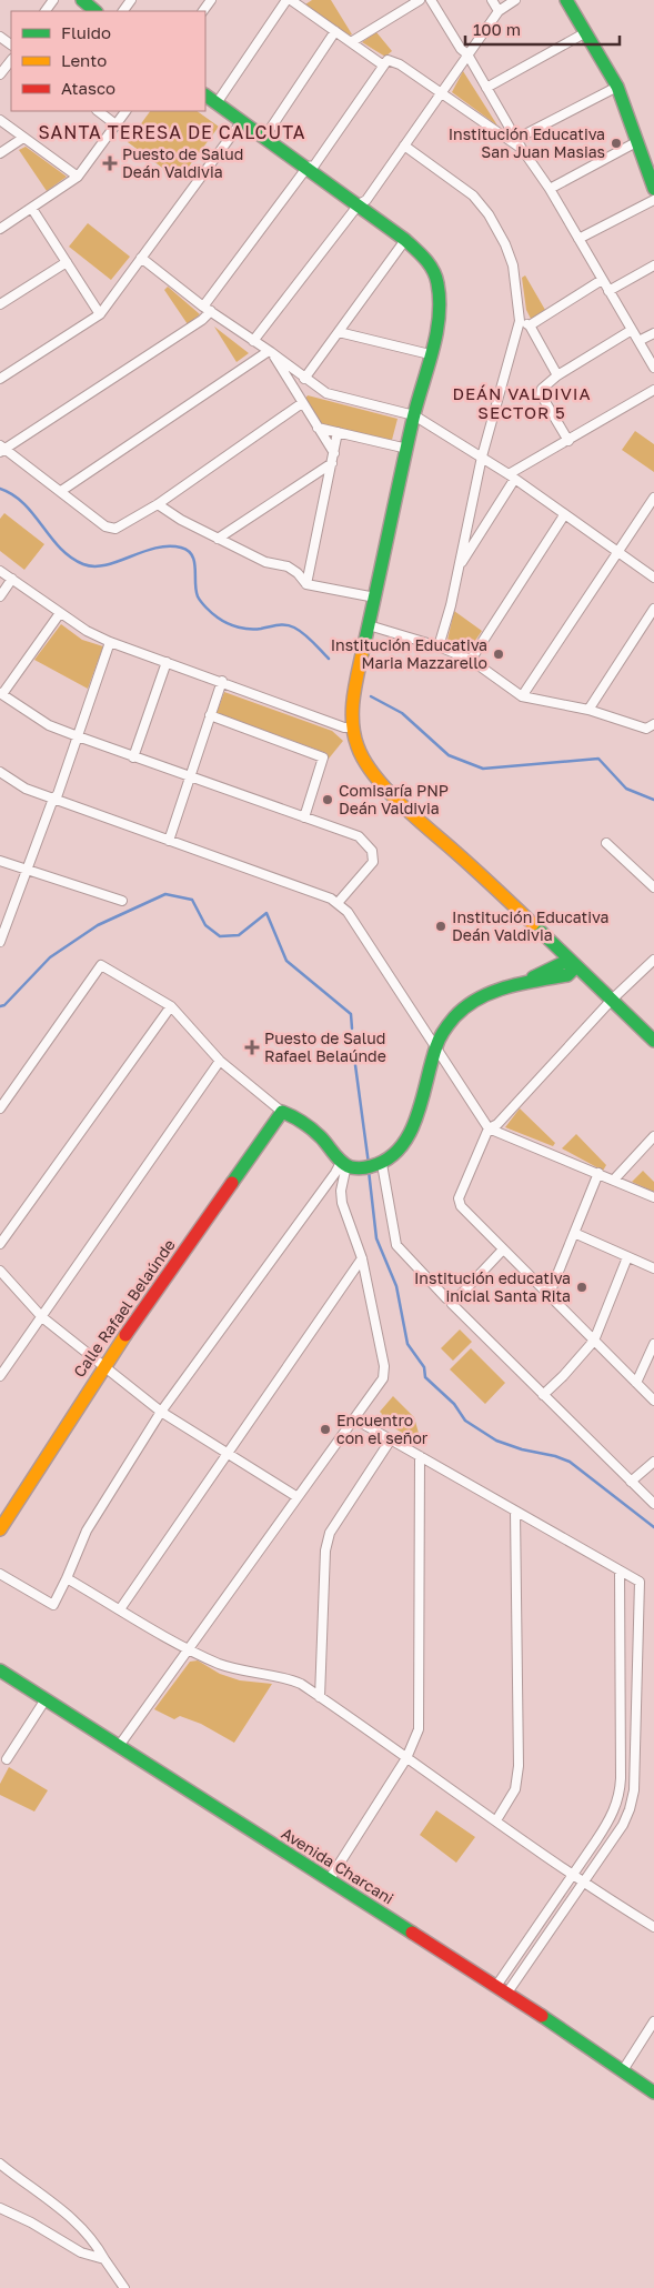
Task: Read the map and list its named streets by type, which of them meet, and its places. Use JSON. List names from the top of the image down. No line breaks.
{"streets":{"street":["Calle Rafael Belaúnde","Avenida Charcani"]},"districts":["SANTA TERESA DE CALCUTA","DEÁN VALDIVIA SECTOR 5"],"places":{"other":["Institución Educativa San Juan Masias","Institución Educativa Maria Mazzarello","Comisaría PNP Deán Valdivia","Institución Educativa Deán Valdivia","Institución educativa inicial Santa Rita","Encuentro con el señor"],"health":["Puesto de Salud Deán Valdivia","Puesto de Salud Rafael Belaúnde"]},"legend":["Fluido","Lento","Atasco"],"scale_bar":"100 m"}
